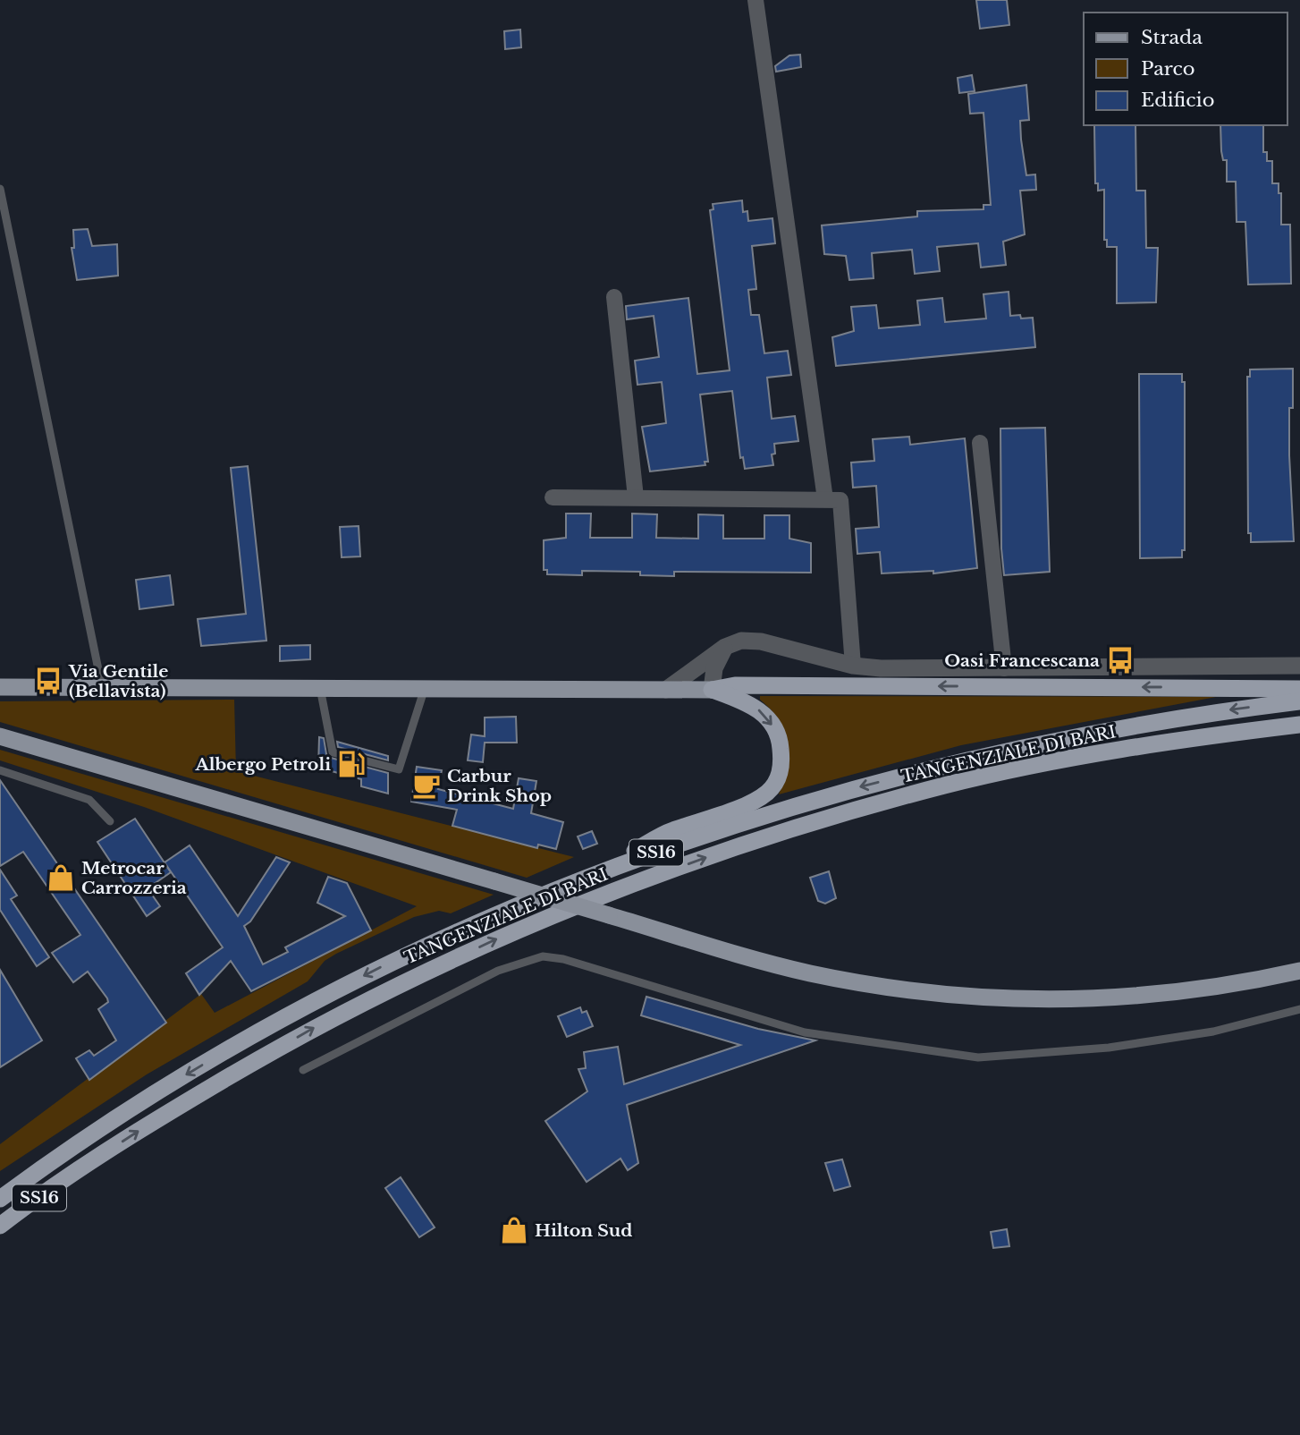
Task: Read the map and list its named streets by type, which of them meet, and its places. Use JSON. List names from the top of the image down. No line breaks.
{"streets":{"highway":["TANGENZIALE DI BARI","SS16"]},"places":{"bus stop":["Oasi Francescana","Via Gentile (Bellavista)"],"fuel station":["Albergo Petroli"],"cafe":["Carbur Drink Shop"],"shop":["Metrocar Carrozzeria","Hilton Sud"]},"legend":["Strada","Parco","Edificio"]}
